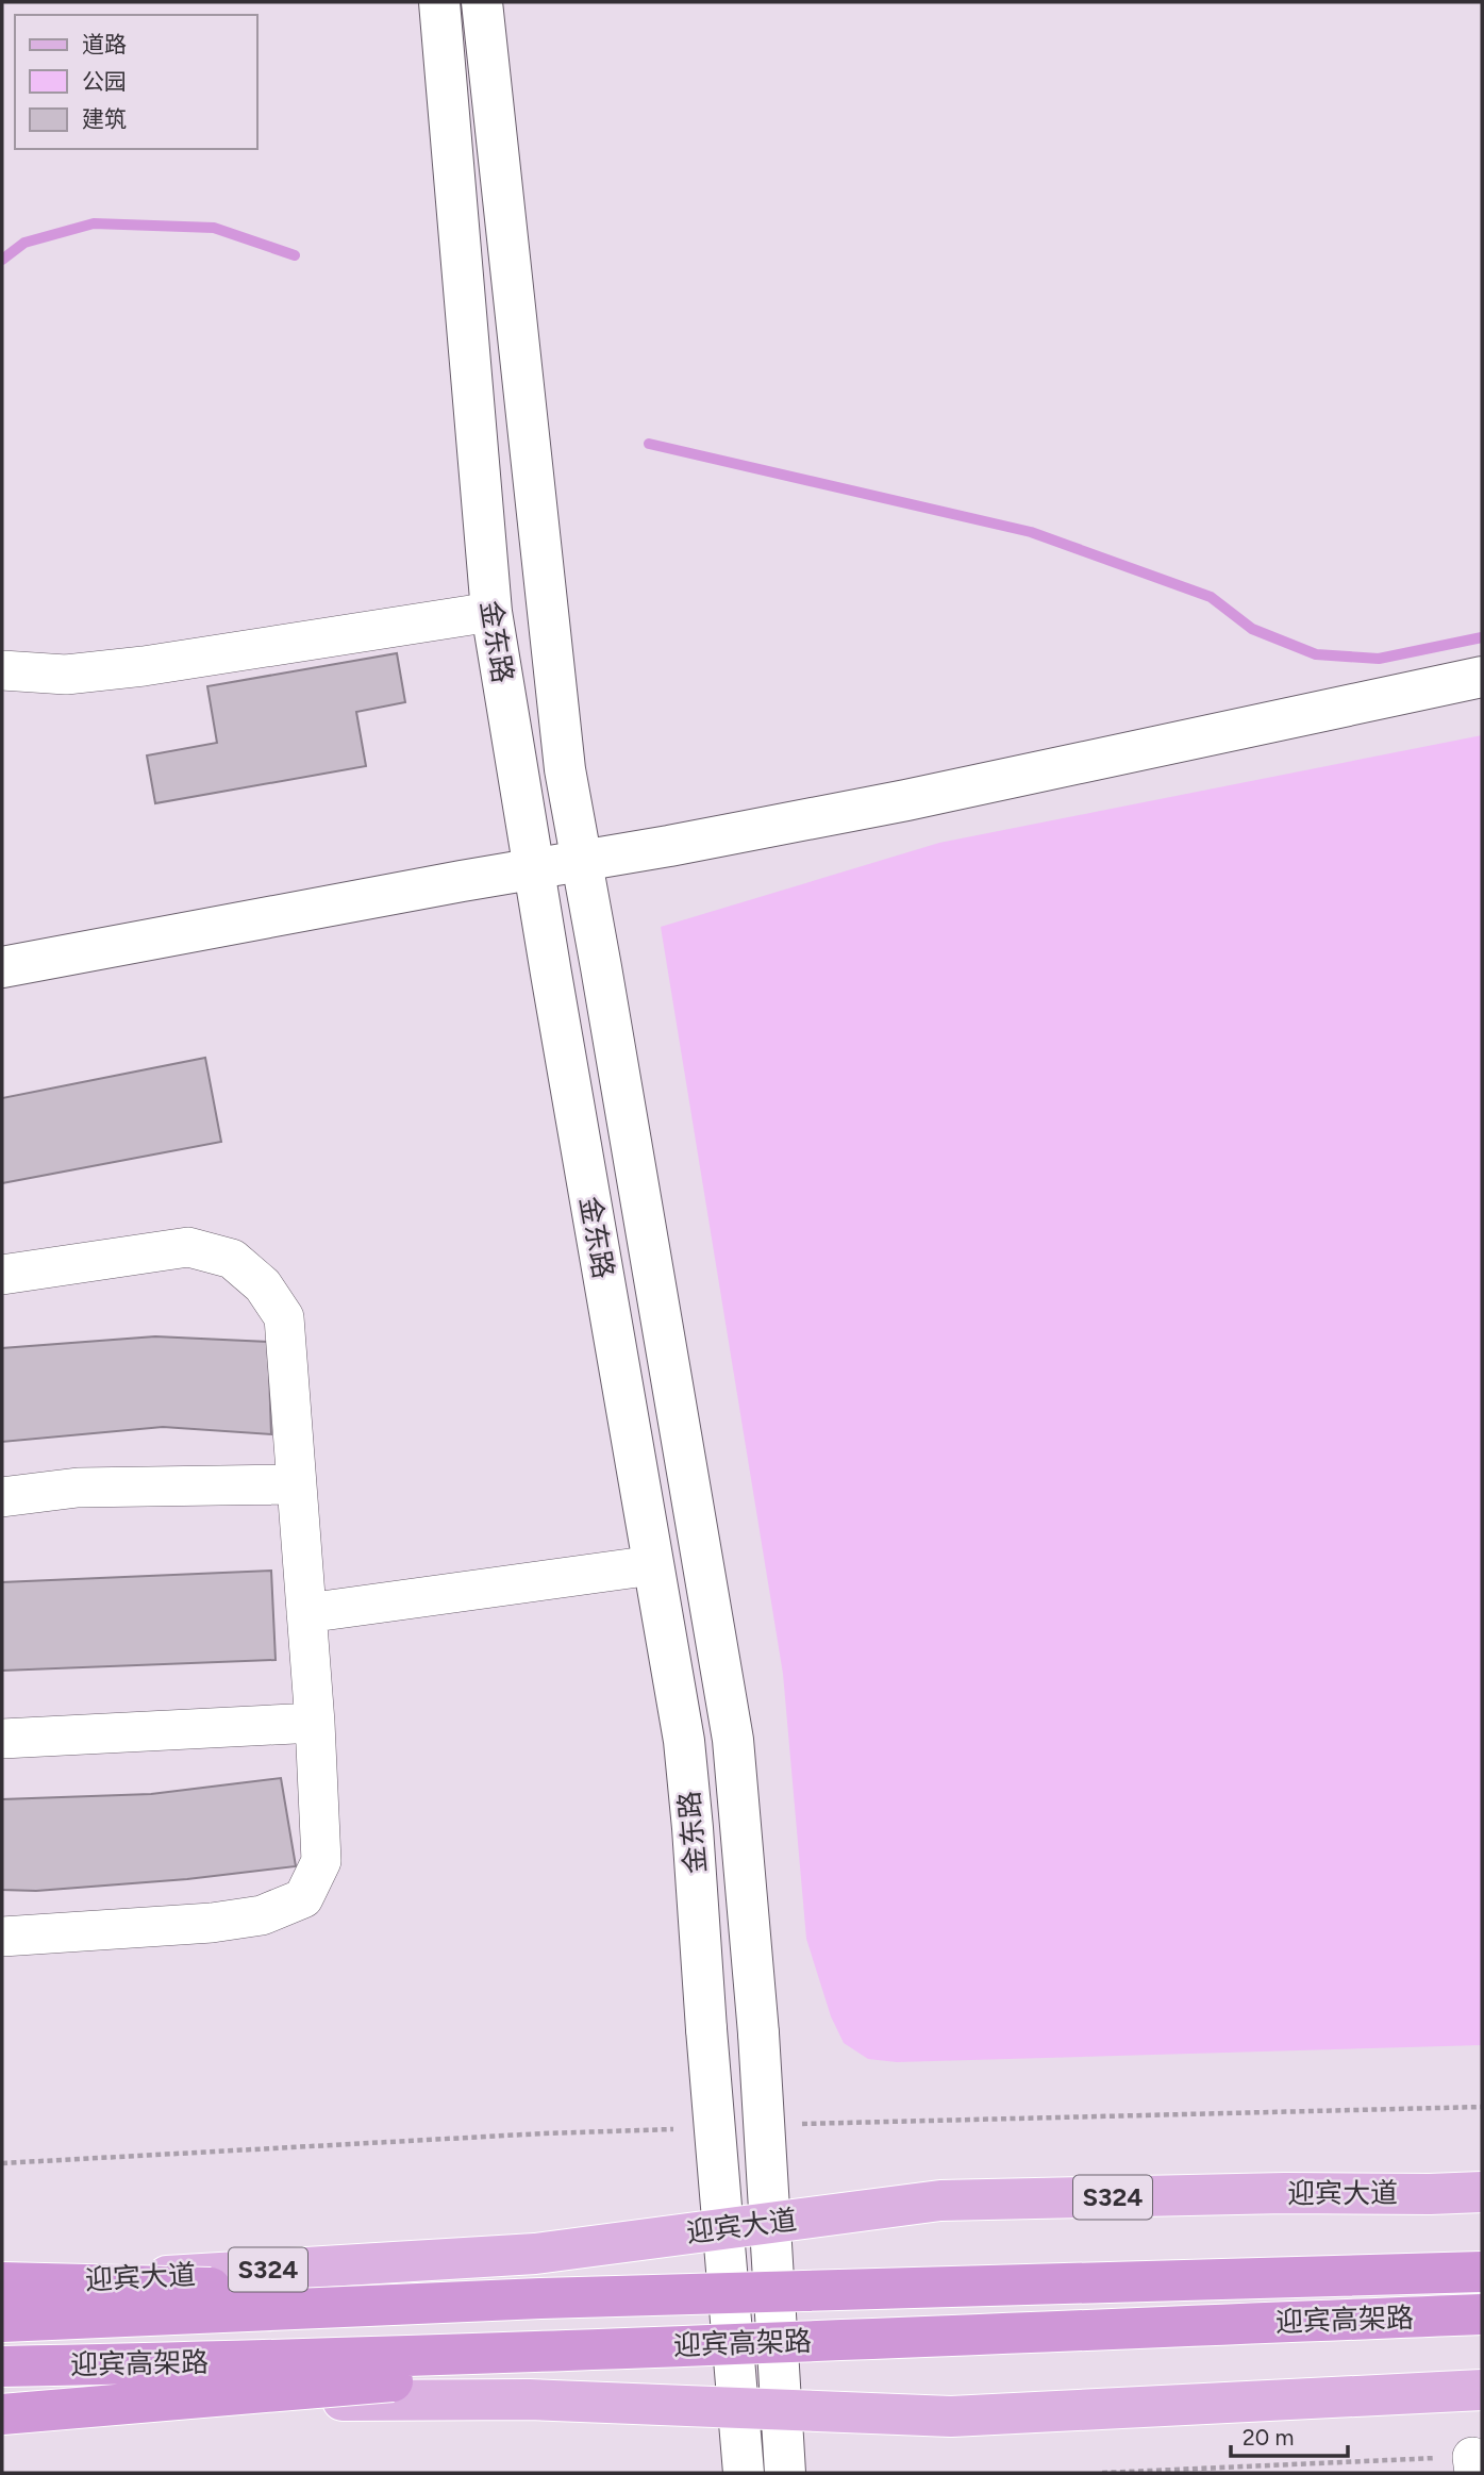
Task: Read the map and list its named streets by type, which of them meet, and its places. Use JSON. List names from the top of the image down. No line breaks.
{"streets":{"highway":["迎宾高架路"],"main road":["金东路","迎宾大道","S324"]},"crossings":[["金东路","迎宾大道"]],"legend":["道路","公园","建筑"],"scale_bar":"20 m"}
